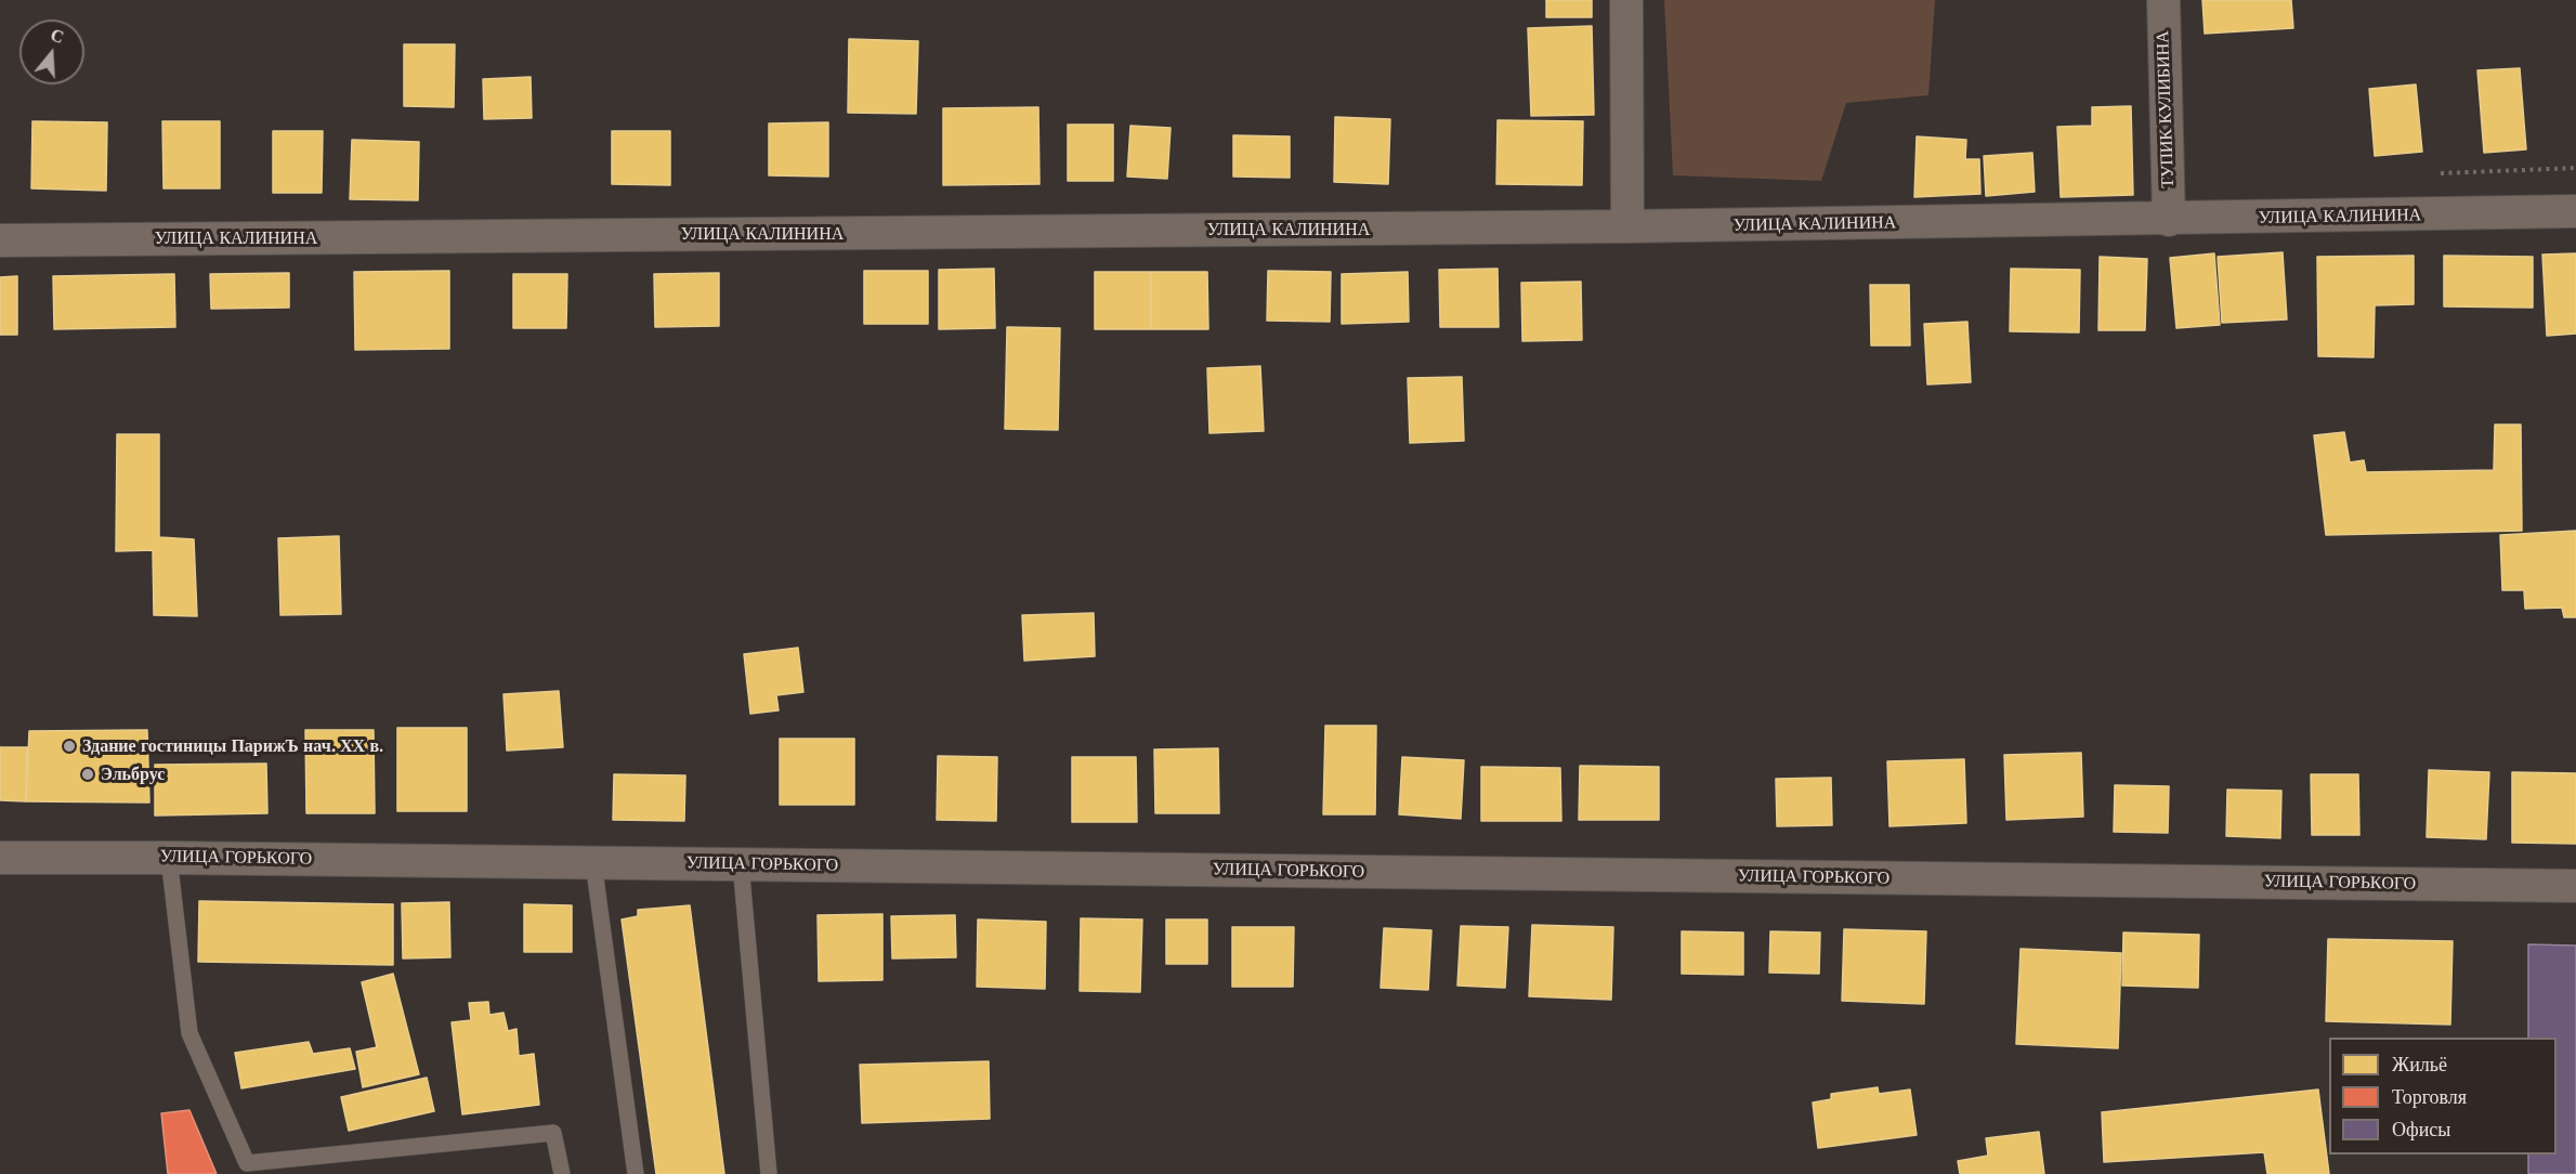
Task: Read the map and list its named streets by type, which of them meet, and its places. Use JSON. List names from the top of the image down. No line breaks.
{"streets":{"street":["ТУПИК КУЛИБИНА","УЛИЦА КАЛИНИНА","УЛИЦА ГОРЬКОГО"]},"crossings":[["ТУПИК КУЛИБИНА","УЛИЦА КАЛИНИНА"]],"places":["Здание гостиницы ПарижЪ нач. ХХ в.","Эльбрус"],"legend":["Жильё","Торговля","Офисы"],"north":"top"}
